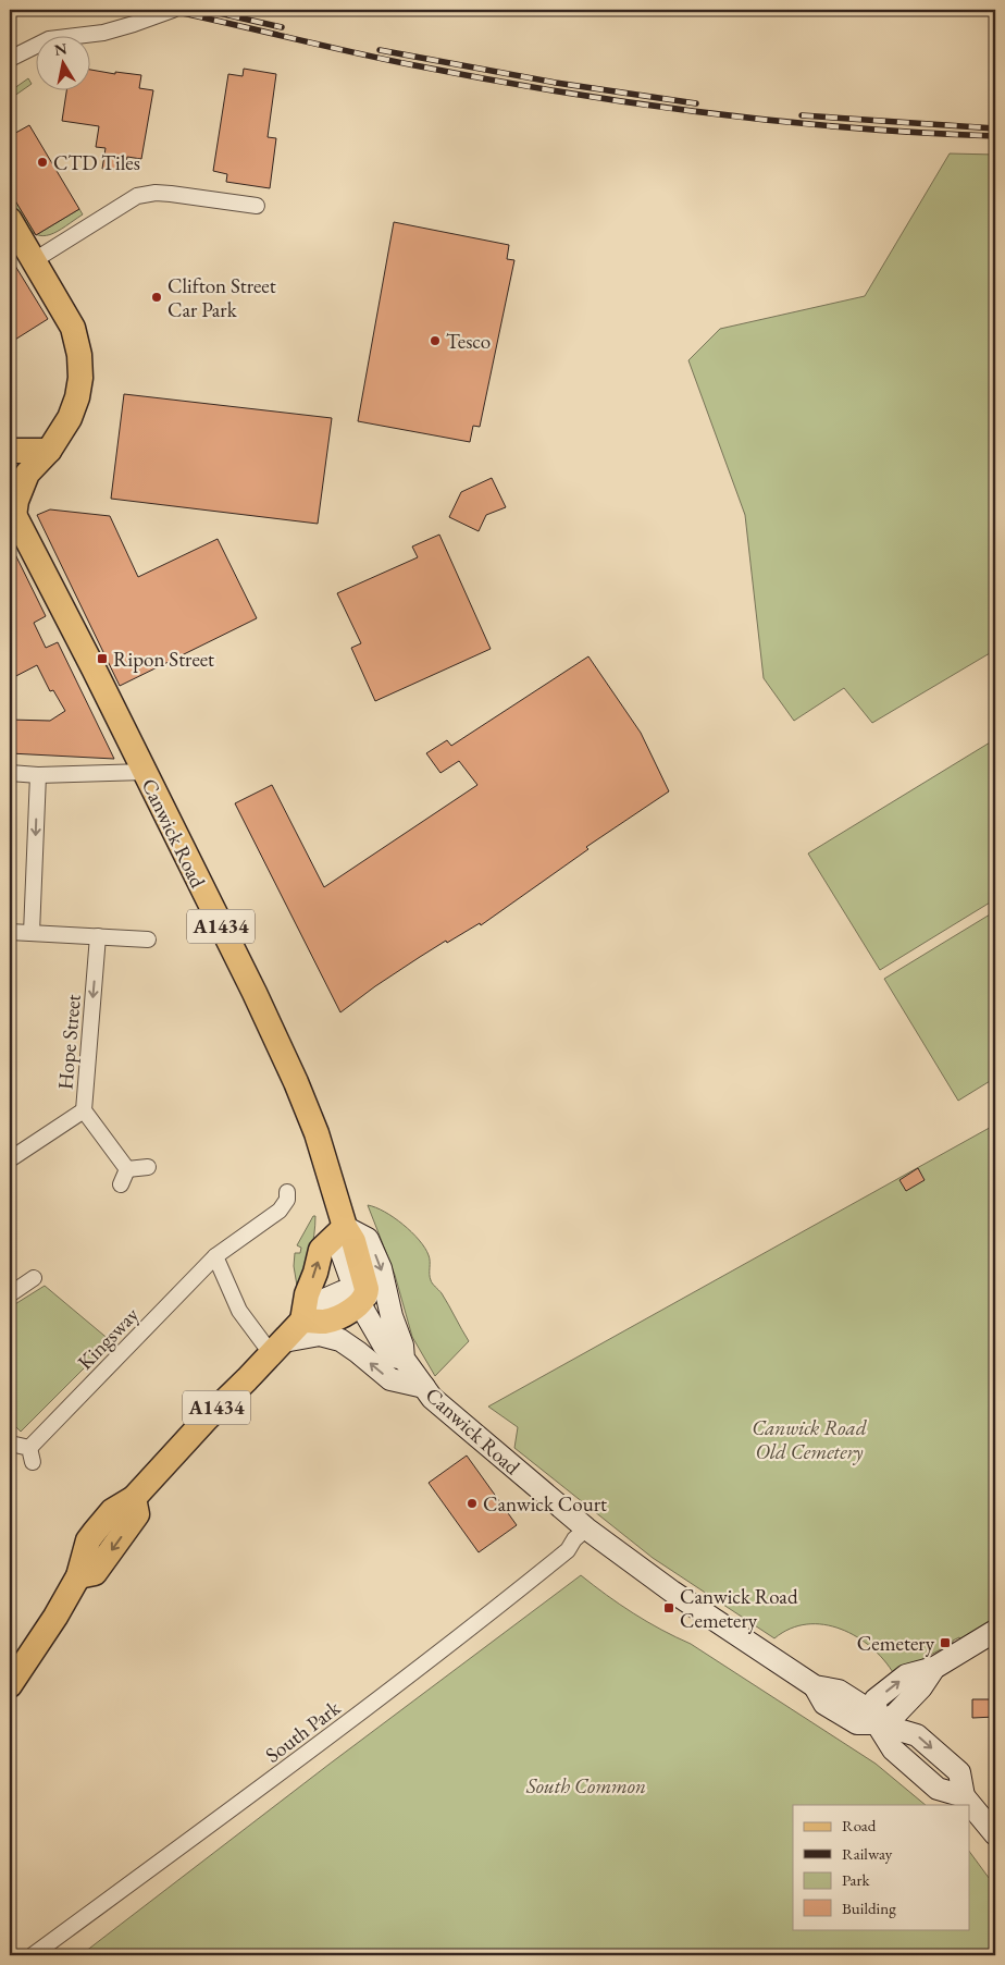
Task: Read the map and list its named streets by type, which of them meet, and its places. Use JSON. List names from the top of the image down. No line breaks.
{"streets":{"main road":["Canwick Road","A1434"],"street":["Hope Street","Kingsway","South Park"]},"crossings":[["Canwick Road","A1434"],["Canwick Road","South Park"]],"one_way":["Hope Street"],"parks":["Canwick Road Old Cemetery","South Common"],"places":{"other":["CTD Tiles","Clifton Street Car Park","Tesco","Canwick Court"],"transit":["Ripon Street","Canwick Road Cemetery","Cemetery"]},"legend":["Road","Railway","Park","Building"],"north":"top"}
